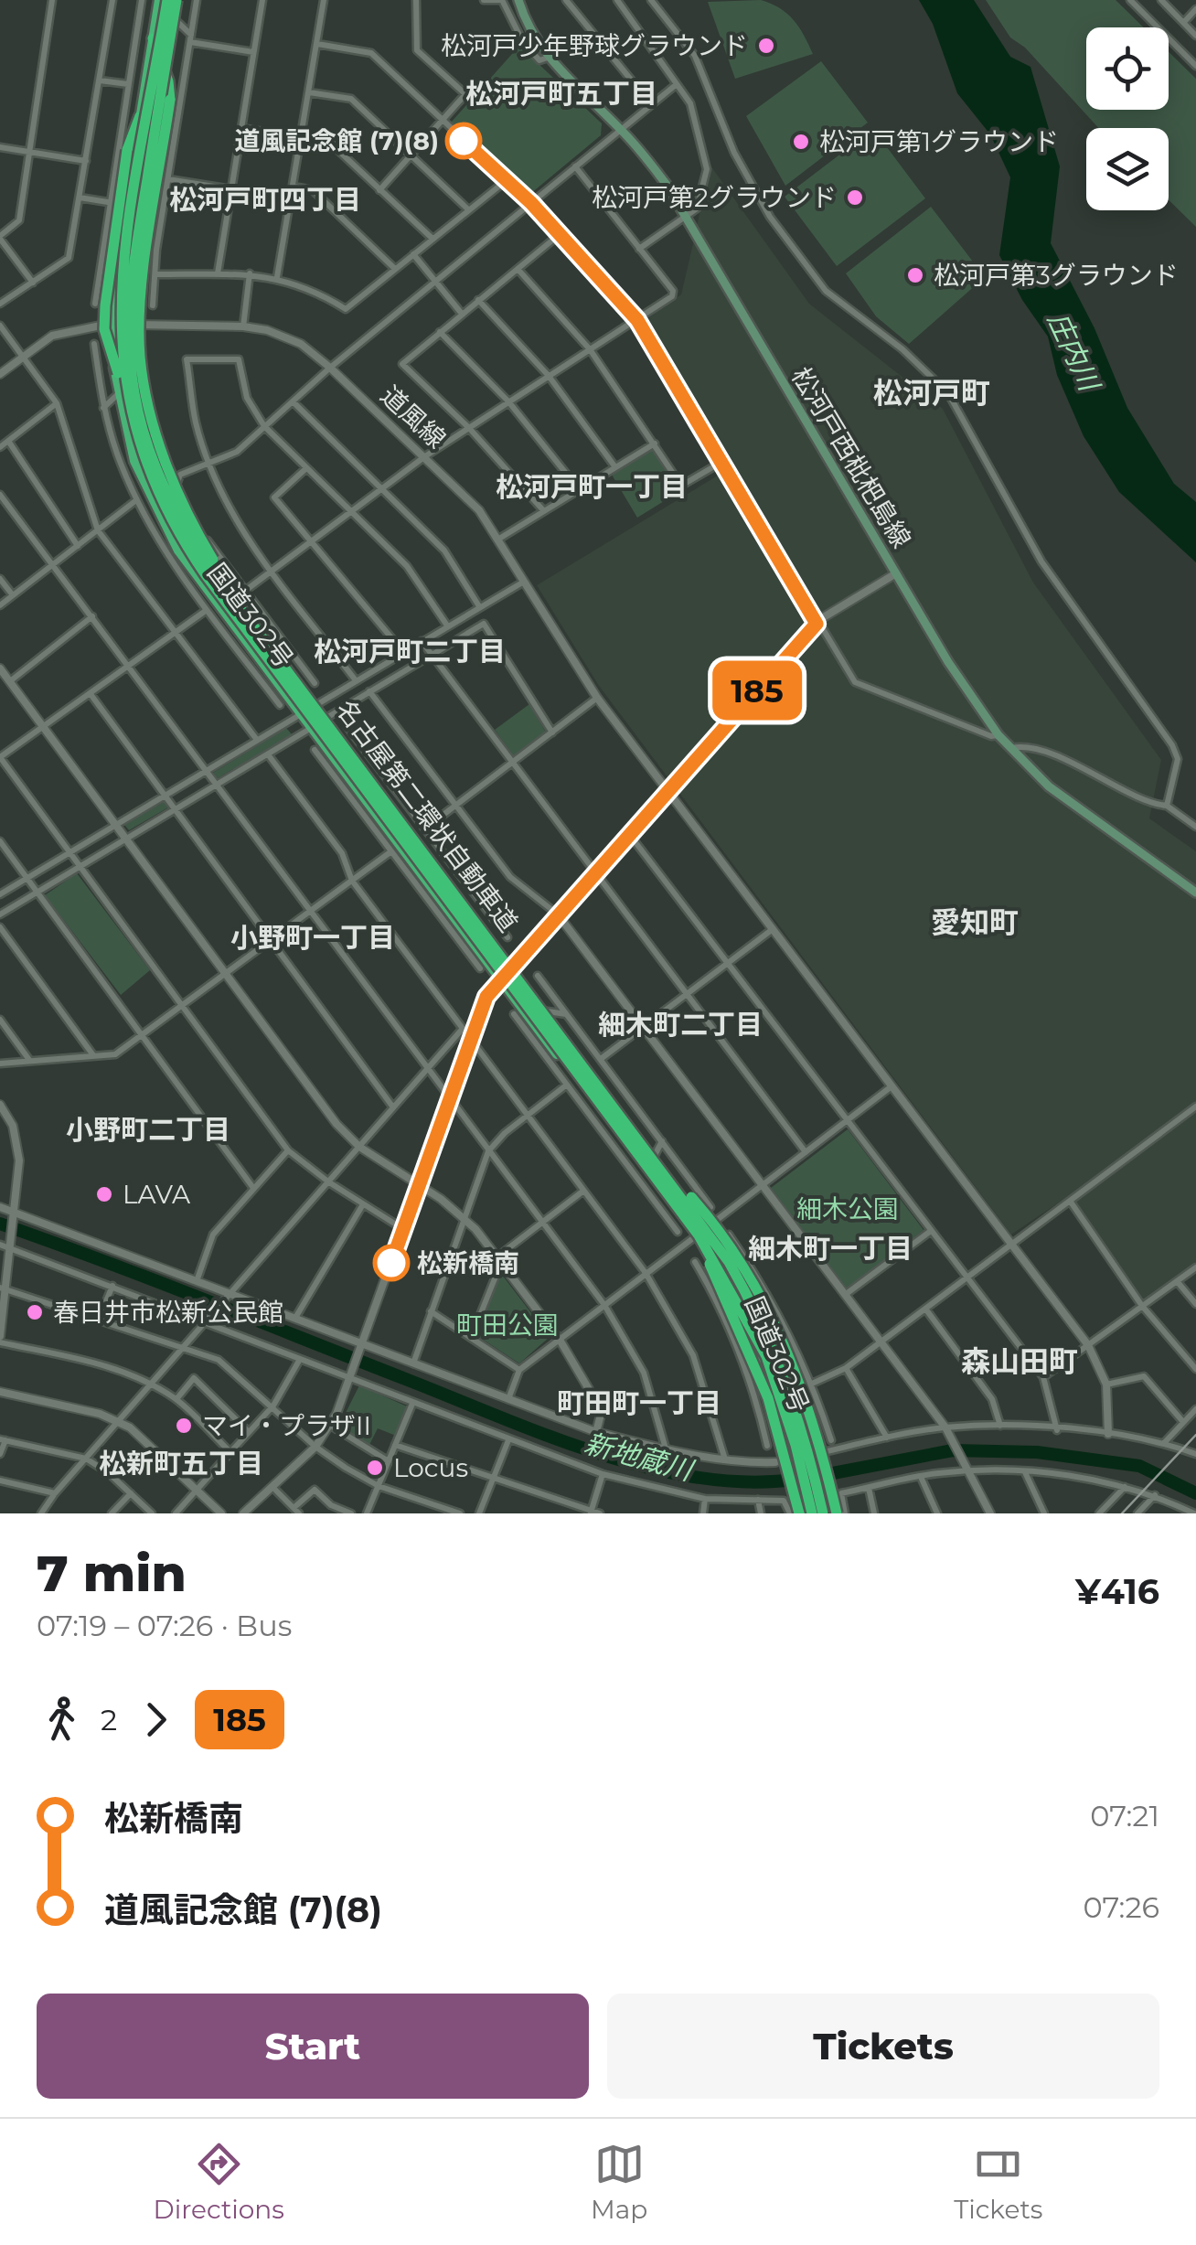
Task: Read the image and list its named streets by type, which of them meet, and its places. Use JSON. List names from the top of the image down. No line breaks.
{"streets":{"highway":["国道302号","名古屋第二環状自動車道"],"main road":["松河戸西枇杷島線"],"street":["道風線"]},"crossings":[["道風線","国道302号"],["国道302号","名古屋第二環状自動車道"]],"districts":["松河戸町五丁目","松河戸町四丁目","松河戸町","松河戸町一丁目","松河戸町二丁目","愛知町","小野町一丁目","細木町二丁目","小野町二丁目","細木町一丁目","森山田町","町田町一丁目","松新町五丁目"],"water":["庄内川","新地蔵川"],"parks":["細木公園","町田公園"],"places":["松河戸少年野球グラウンド","道風記念館 (7)(8)","松河戸第1グラウンド","松河戸第2グラウンド","松河戸第3グラウンド","LAVA","松新橋南","春日井市松新公民館","マイ・プラザII","Locus"],"lines":["bus line 185"],"page":{"on_map":"185","heading":["7 min","07:19 – 07:26 · Bus","¥416"],"legs":["2","185"],"list":[{"name":"松新橋南","value":"07:21"},{"name":"道風記念館 (7)(8)","value":"07:26"}],"buttons":["Start","Tickets"],"tabs":["Directions","Map","Tickets"]}}
